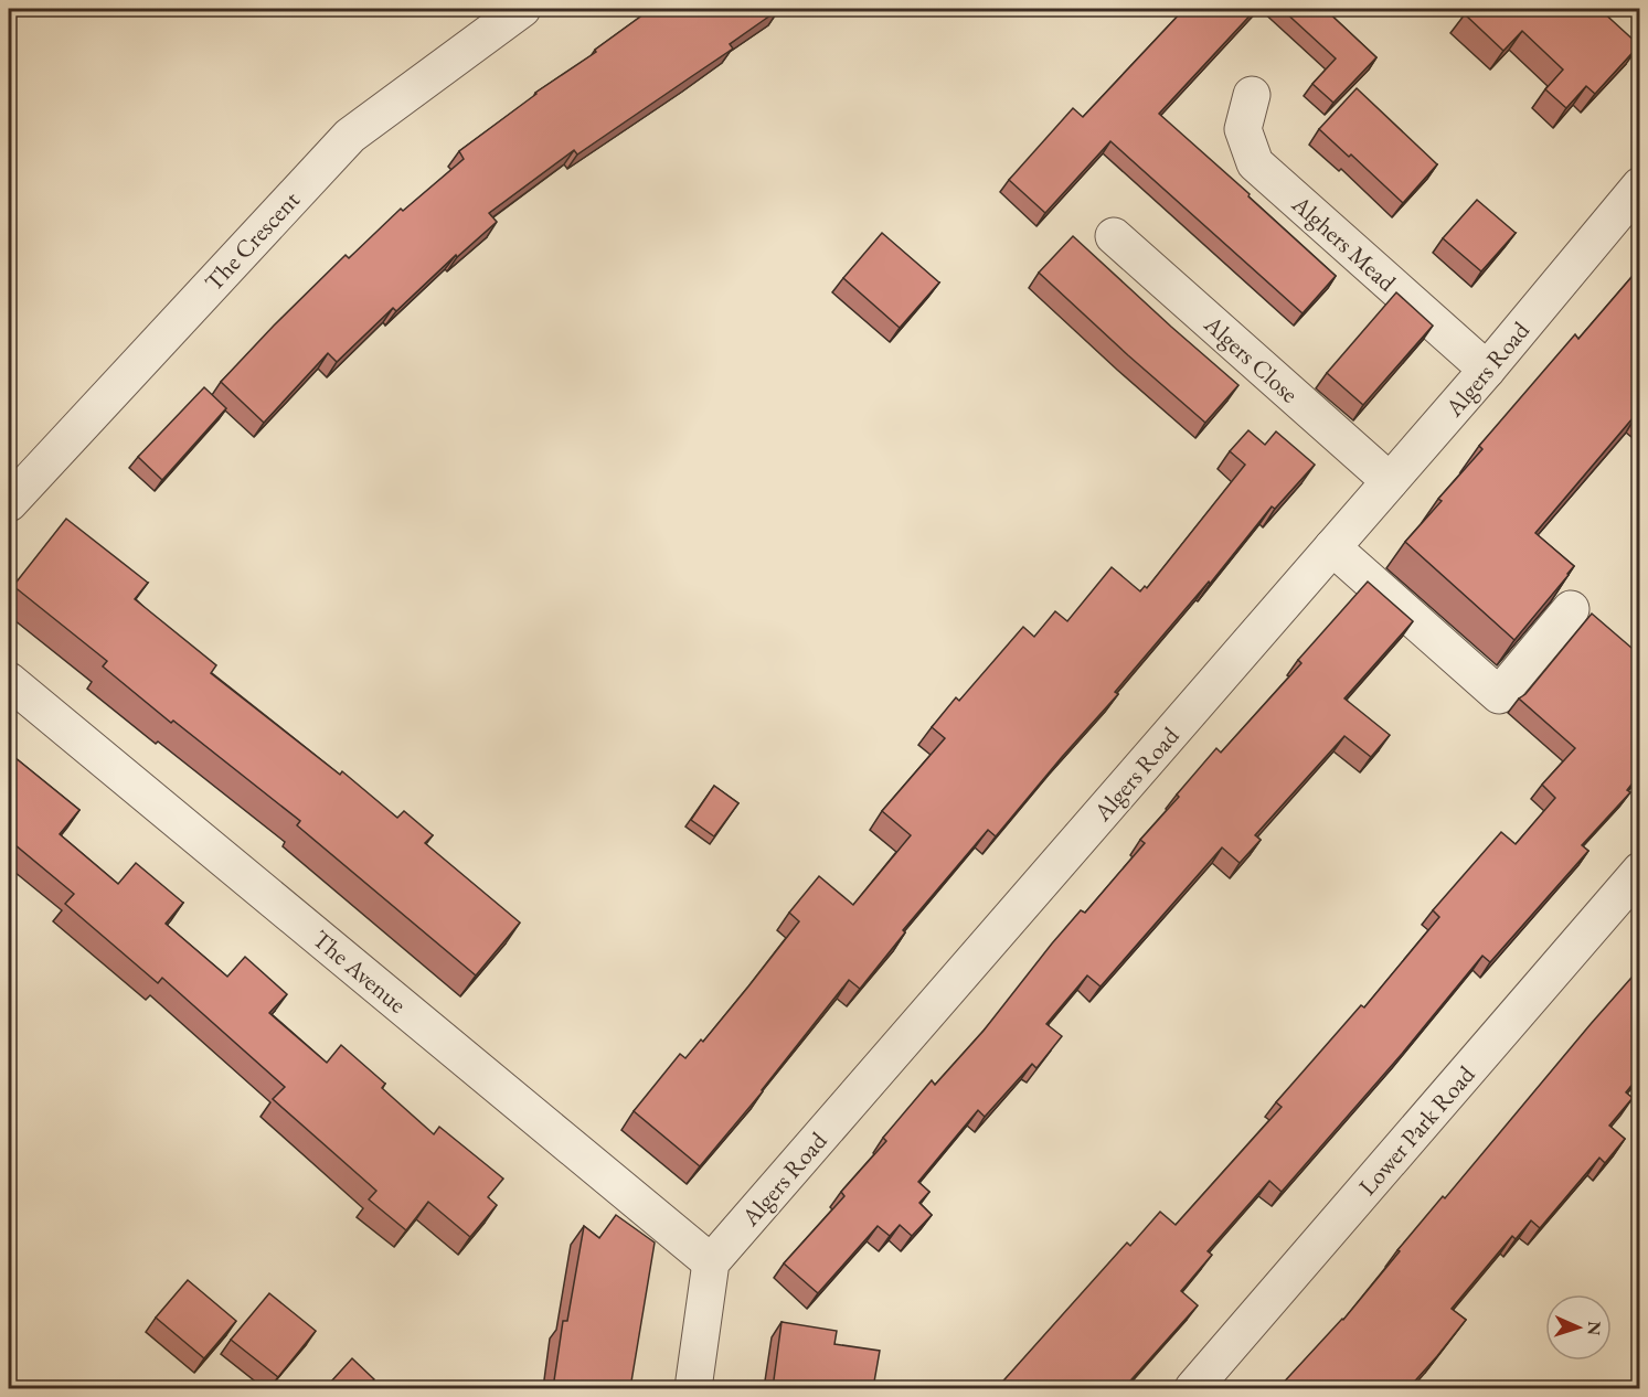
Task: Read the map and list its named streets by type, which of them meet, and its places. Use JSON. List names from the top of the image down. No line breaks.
{"streets":{"street":["The Crescent","Alghers Mead","Algers Close","Algers Road","The Avenue","Lower Park Road"]},"crossings":[["Alghers Mead","Algers Road"],["Algers Close","Algers Road"],["Algers Road","The Avenue"]],"north":"right"}
